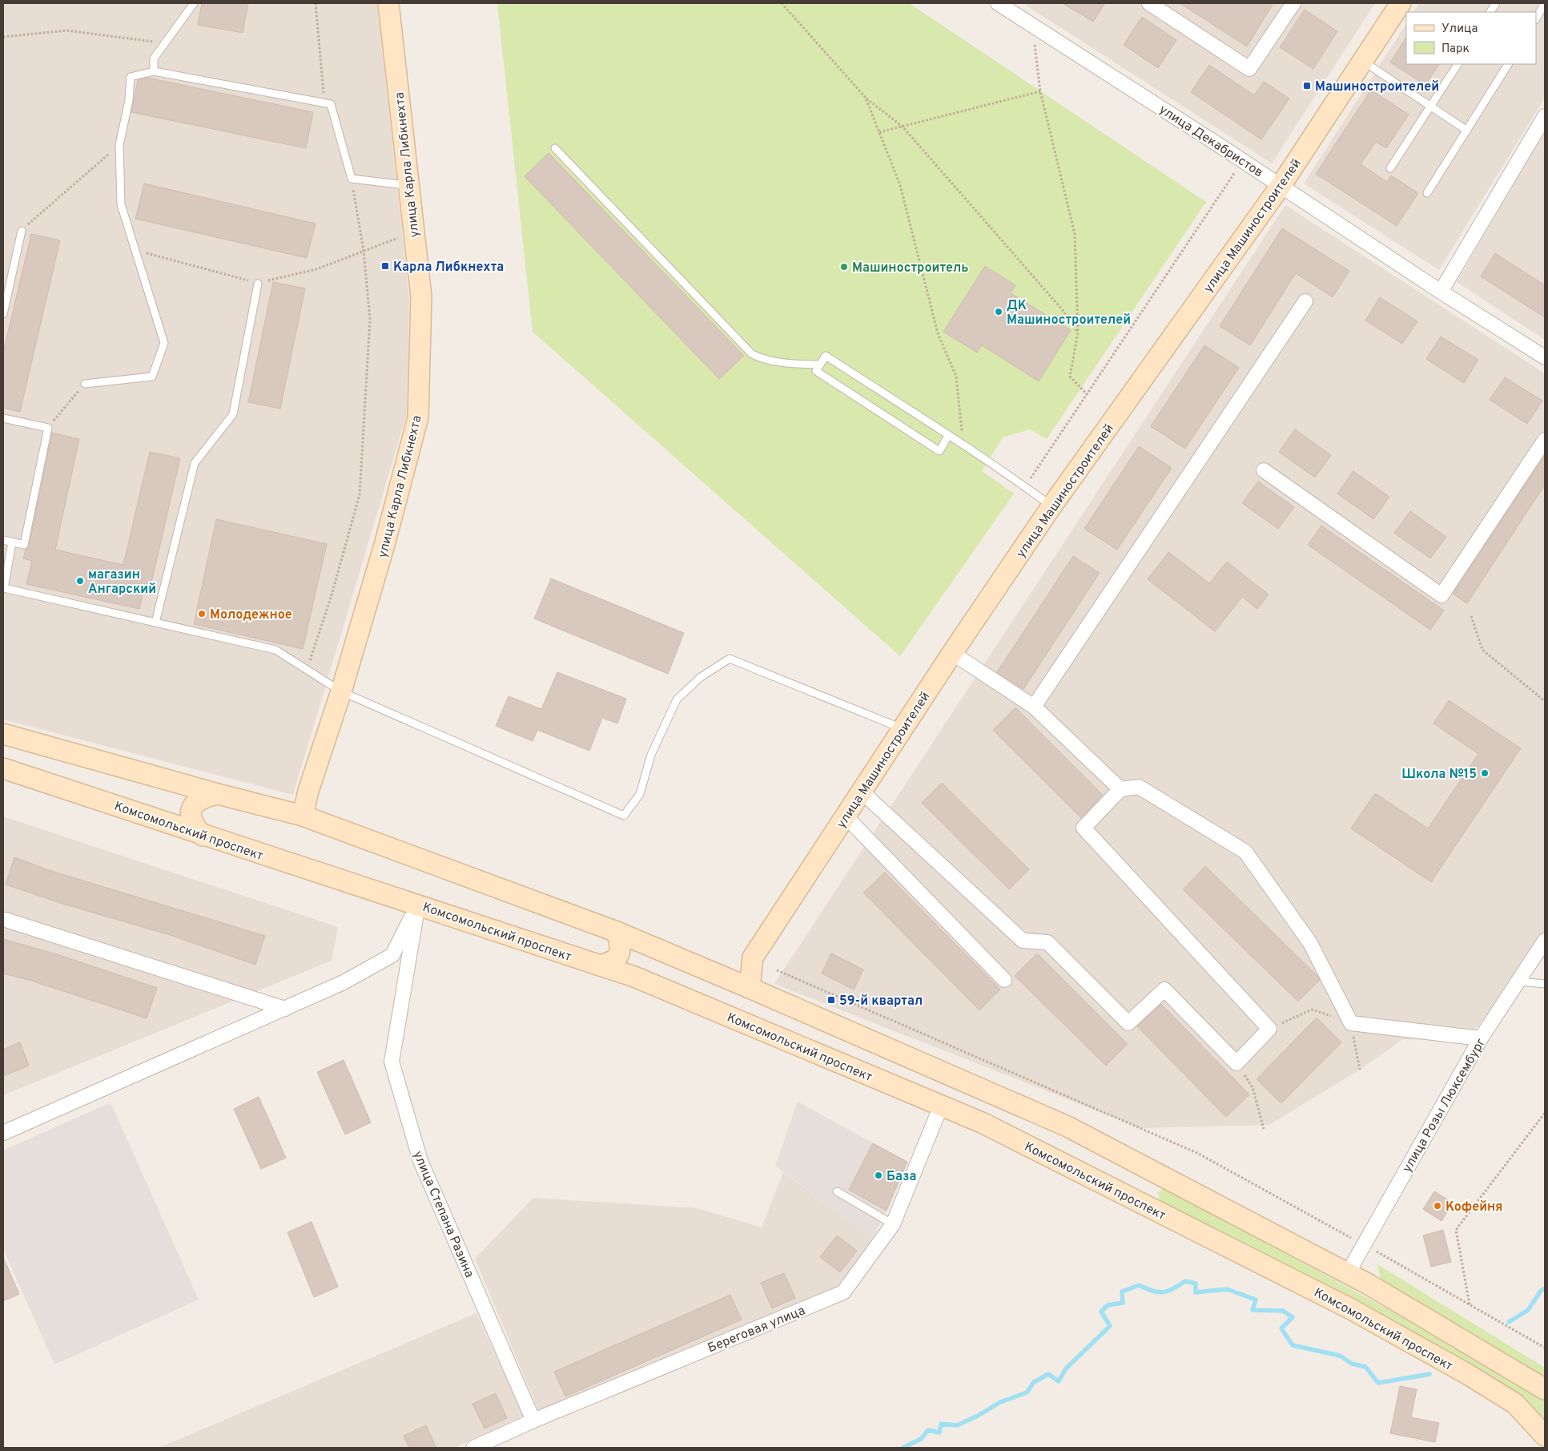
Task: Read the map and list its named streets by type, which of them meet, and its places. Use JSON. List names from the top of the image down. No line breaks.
{"streets":{"main road":["улица Карла Либкнехта","улица Машиностроителей","Комсомольский проспект"],"street":["улица Декабристов","улица Розы Люксембург","улица Степана Разина","Береговая улица"]},"crossings":[["улица Декабристов","улица Машиностроителей"],["Комсомольский проспект","улица Степана Разина"],["Комсомольский проспект","Береговая улица"],["улица Степана Разина","Береговая улица"]],"places":{"transit":["Машиностроителей","Карла Либкнехта","59-й квартал"],"other":["Машиностроитель","ДК Машиностроителей","магазин Ангарский","Молодежное","Школа №15","База","Кофейня"]},"legend":["Улица","Парк"]}
